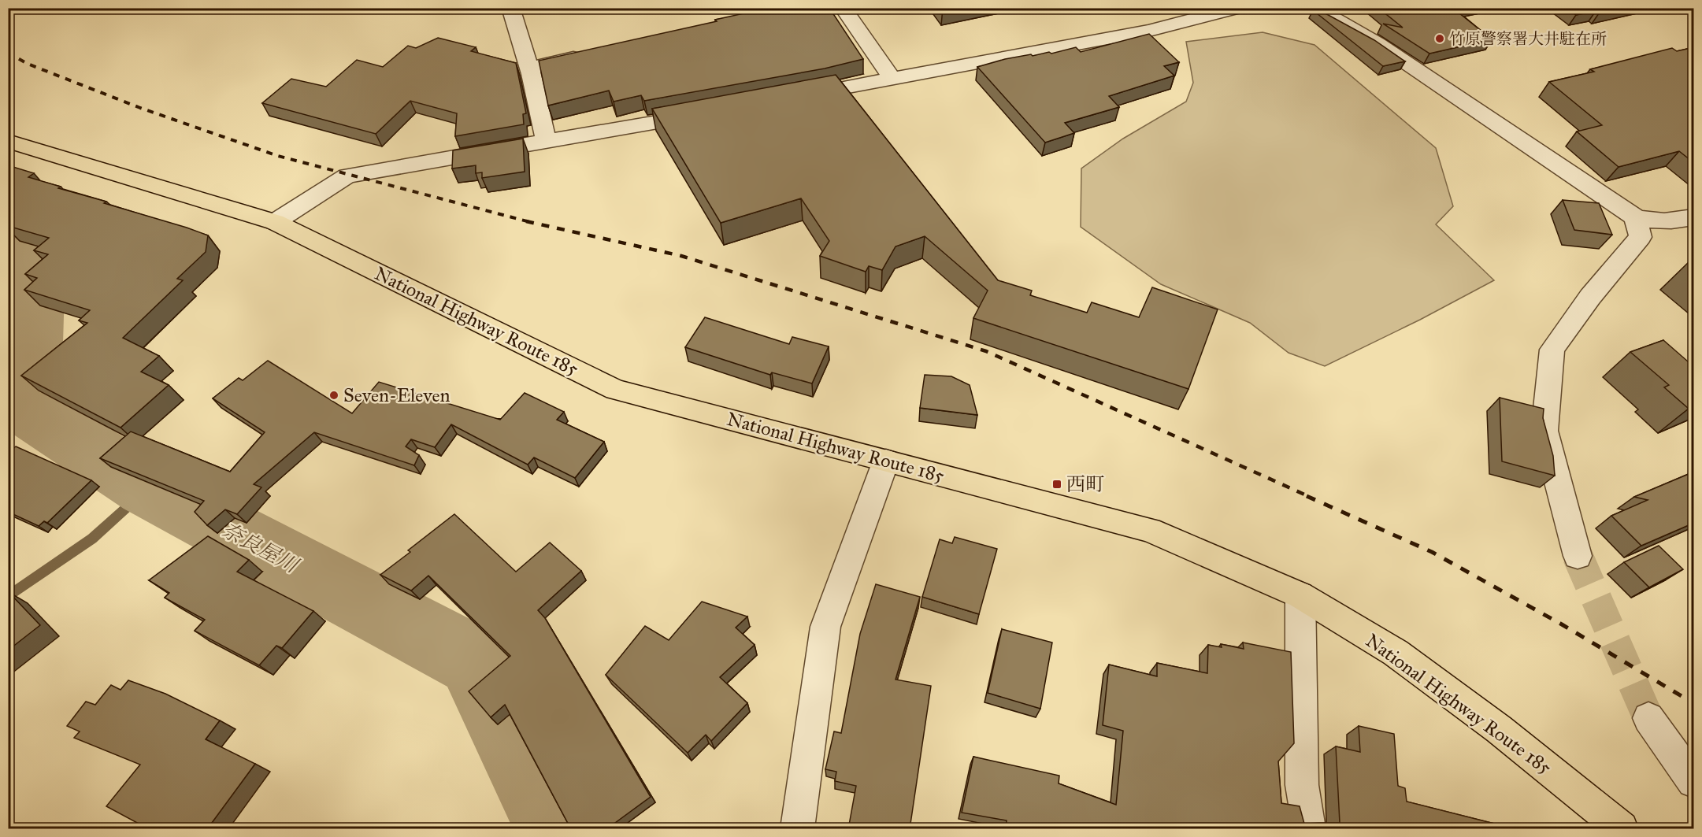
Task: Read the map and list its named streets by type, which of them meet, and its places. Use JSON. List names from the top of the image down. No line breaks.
{"streets":{"highway":["National Highway Route 185"]},"water":["奈良屋川"],"places":{"other":["竹原警察署大井駐在所","Seven-Eleven"],"transit":["西町"]}}
